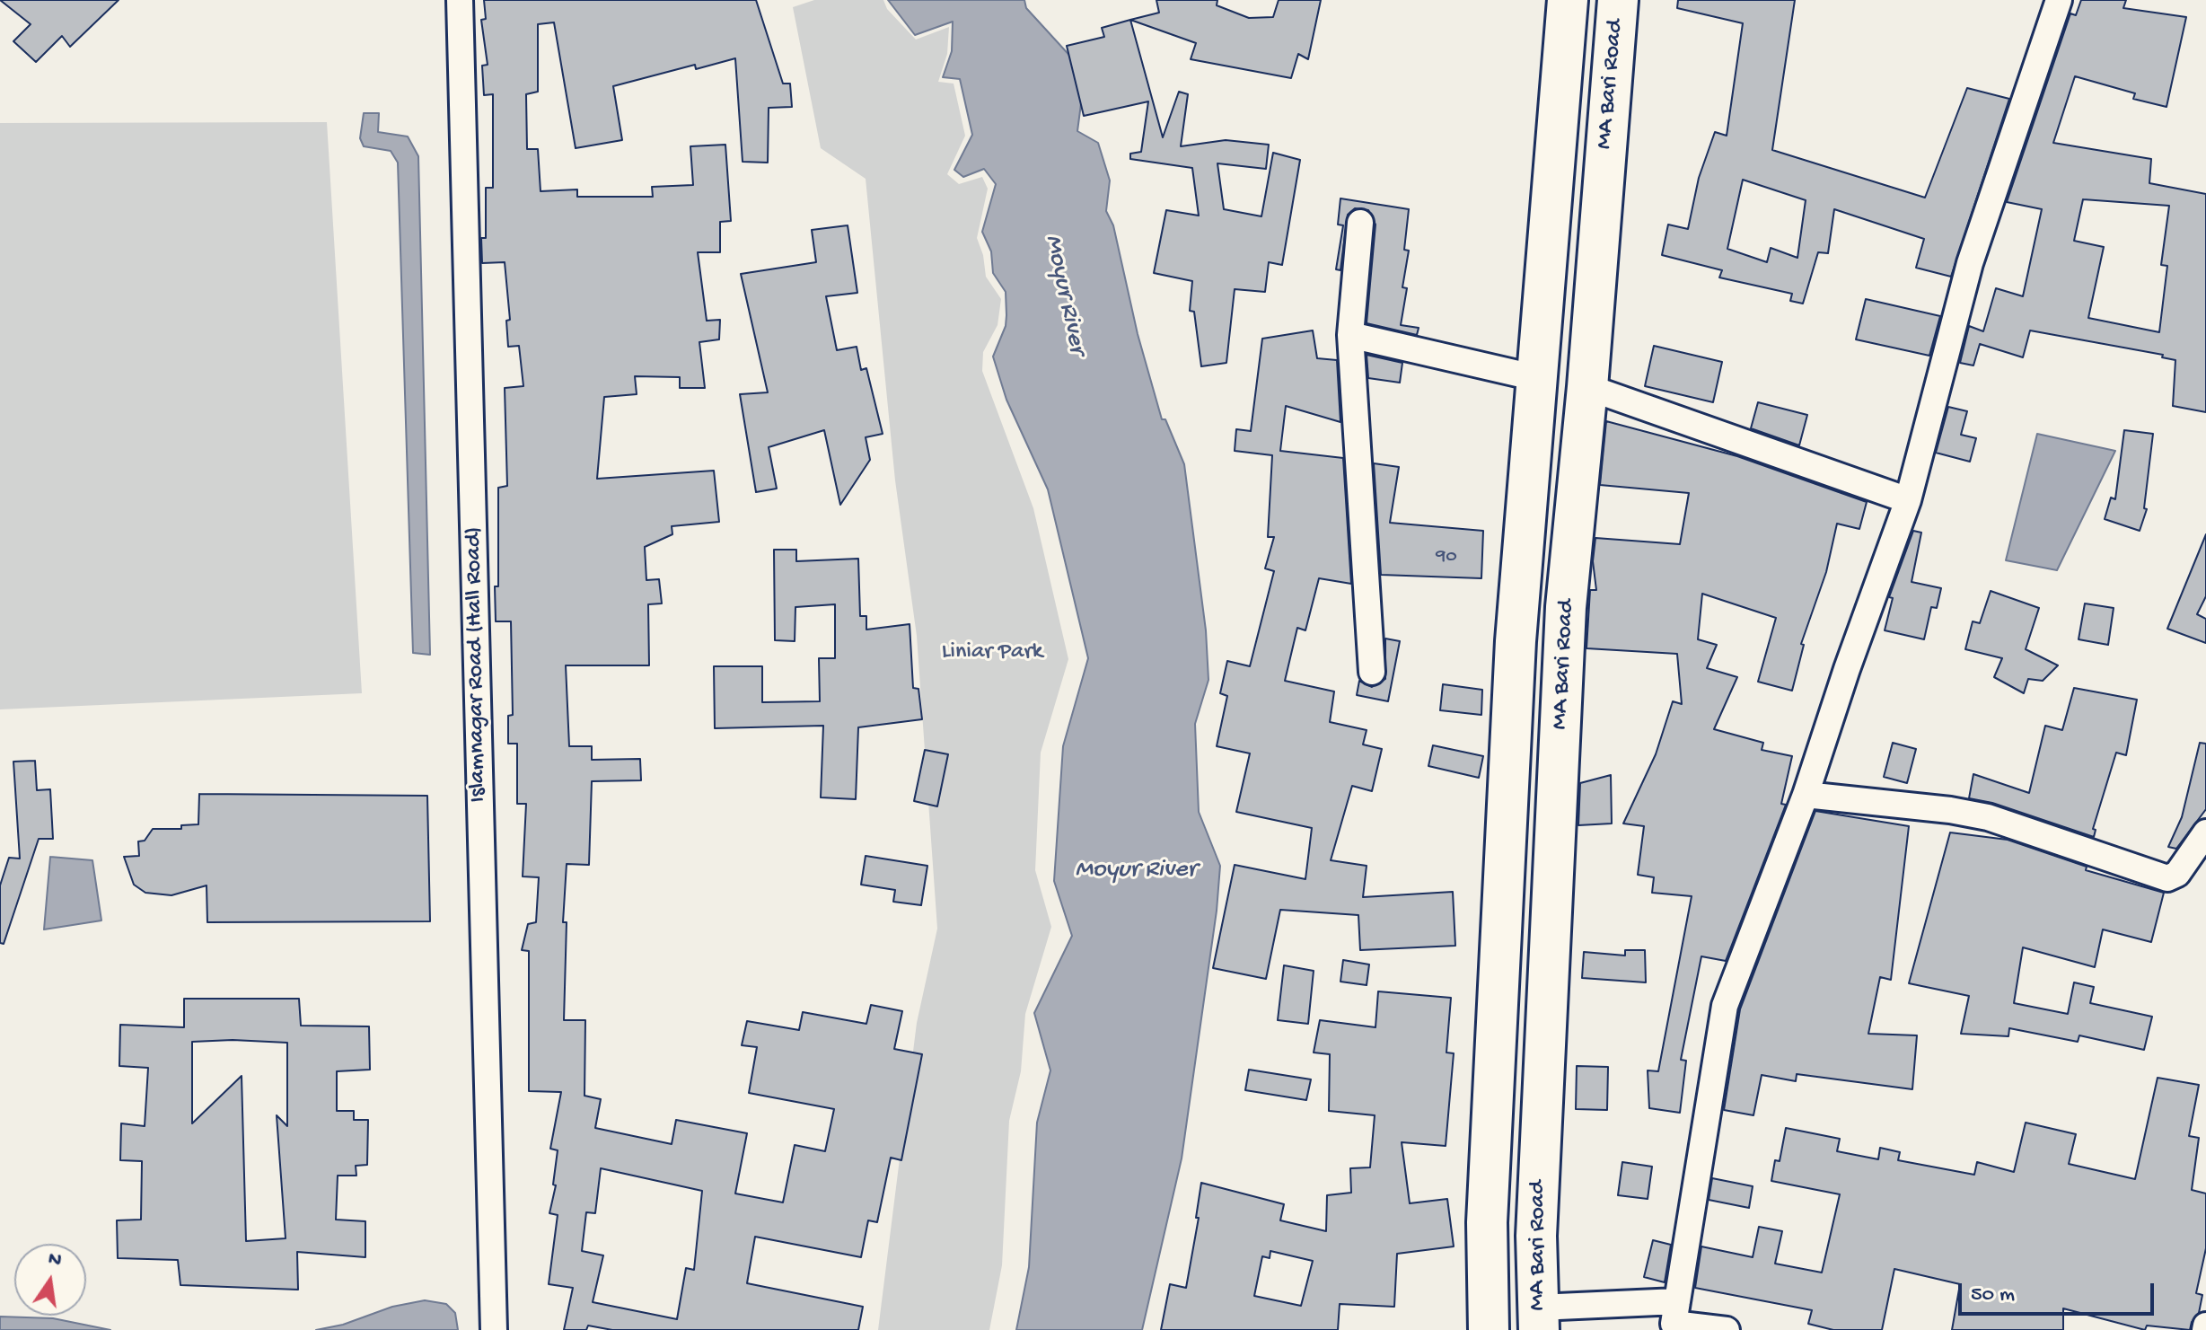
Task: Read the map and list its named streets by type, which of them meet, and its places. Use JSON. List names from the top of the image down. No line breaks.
{"streets":{"main road":["MA Bari Road"],"street":["Islamnagar Road (Hall Road)"]},"water":["Moyur River"],"parks":["Liniar Park"],"house_numbers":["90"],"scale_bar":"50 m","north":"top"}
